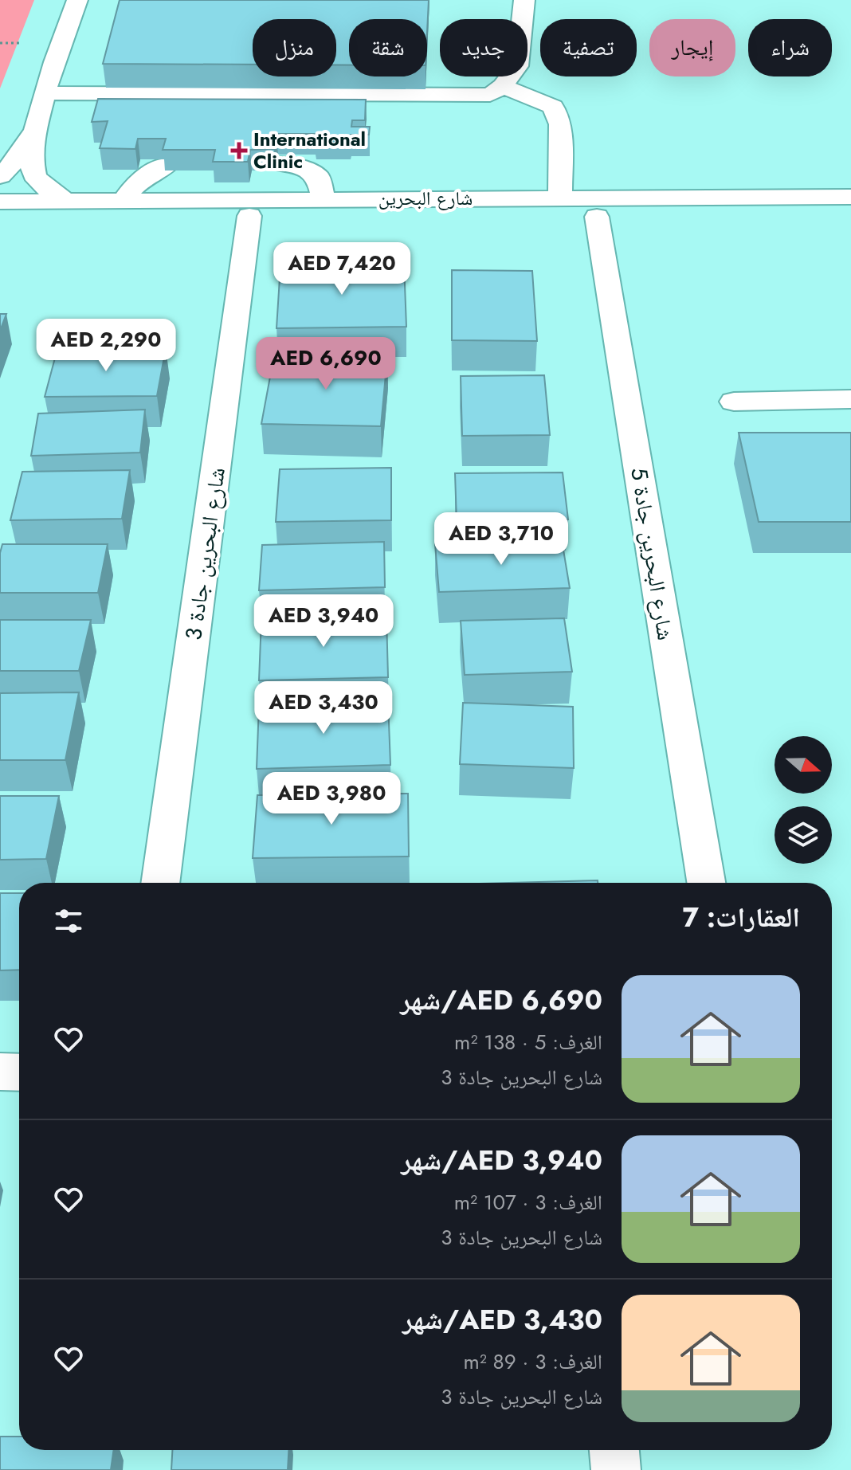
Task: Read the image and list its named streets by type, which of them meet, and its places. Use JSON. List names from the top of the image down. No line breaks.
{"streets":{"street":["شارع البحرين","شارع البحرين جادة 3","شارع البحرين جادة 5"]},"crossings":[["شارع البحرين","شارع البحرين جادة 3"],["شارع البحرين","شارع البحرين جادة 5"]],"places":{"health":["International Clinic"]},"north":"right","page":{"chip":["شراء","إيجار","تصفية","جديد","شقة","منزل"],"price":["AED 7,420","AED 2,290","AED 6,690","AED 3,710","AED 3,940","AED 3,430","AED 3,980"],"heading":"العقارات: 7","list":[{"name":"AED 6,690/شهر","note":"الغرف: 5 · 138 m² · شارع البحرين جادة 3"},{"name":"AED 3,940/شهر","note":"الغرف: 3 · 107 m² · شارع البحرين جادة 3"},{"name":"AED 3,430/شهر","note":"الغرف: 3 · 89 m² · شارع البحرين جادة 3"}]}}
